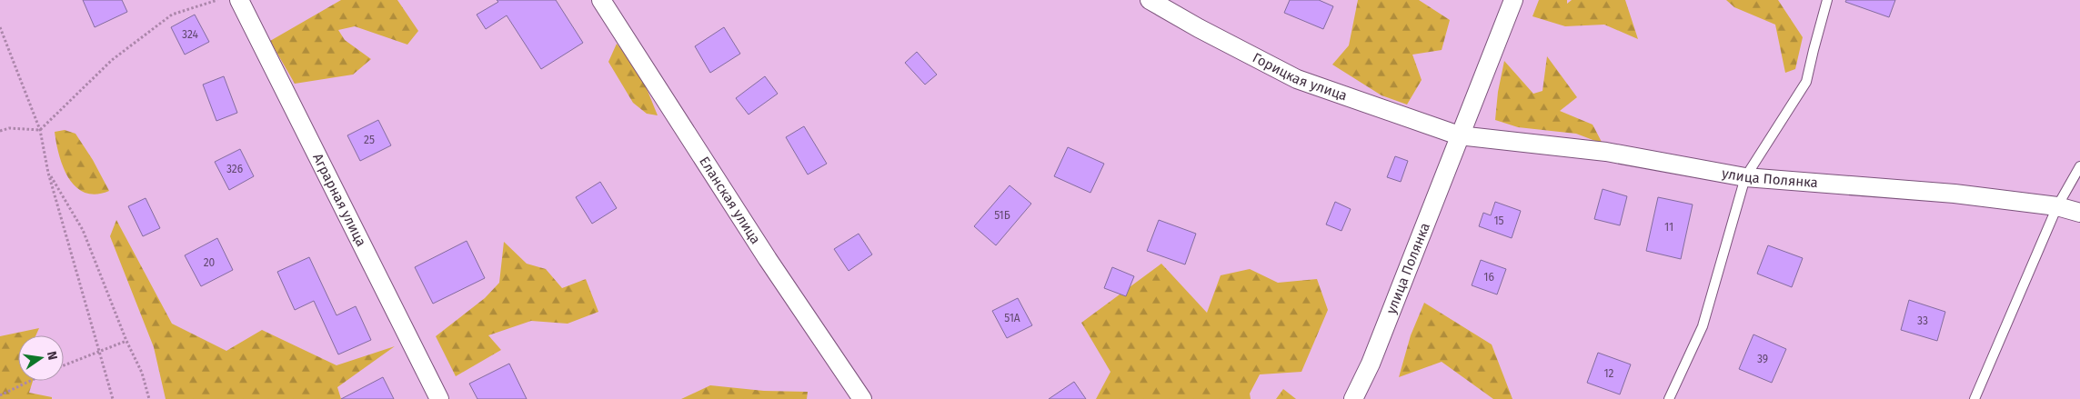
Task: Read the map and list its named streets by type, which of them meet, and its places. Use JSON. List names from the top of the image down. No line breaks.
{"streets":{"street":["Горицкая улица","улица Полянка","Аграрная улица","Еланская улица"]},"crossings":[["Горицкая улица","улица Полянка"]],"house_numbers":["324","25","326","51Б","15","11","20","16","51А","33","39","12"],"north":"right"}
